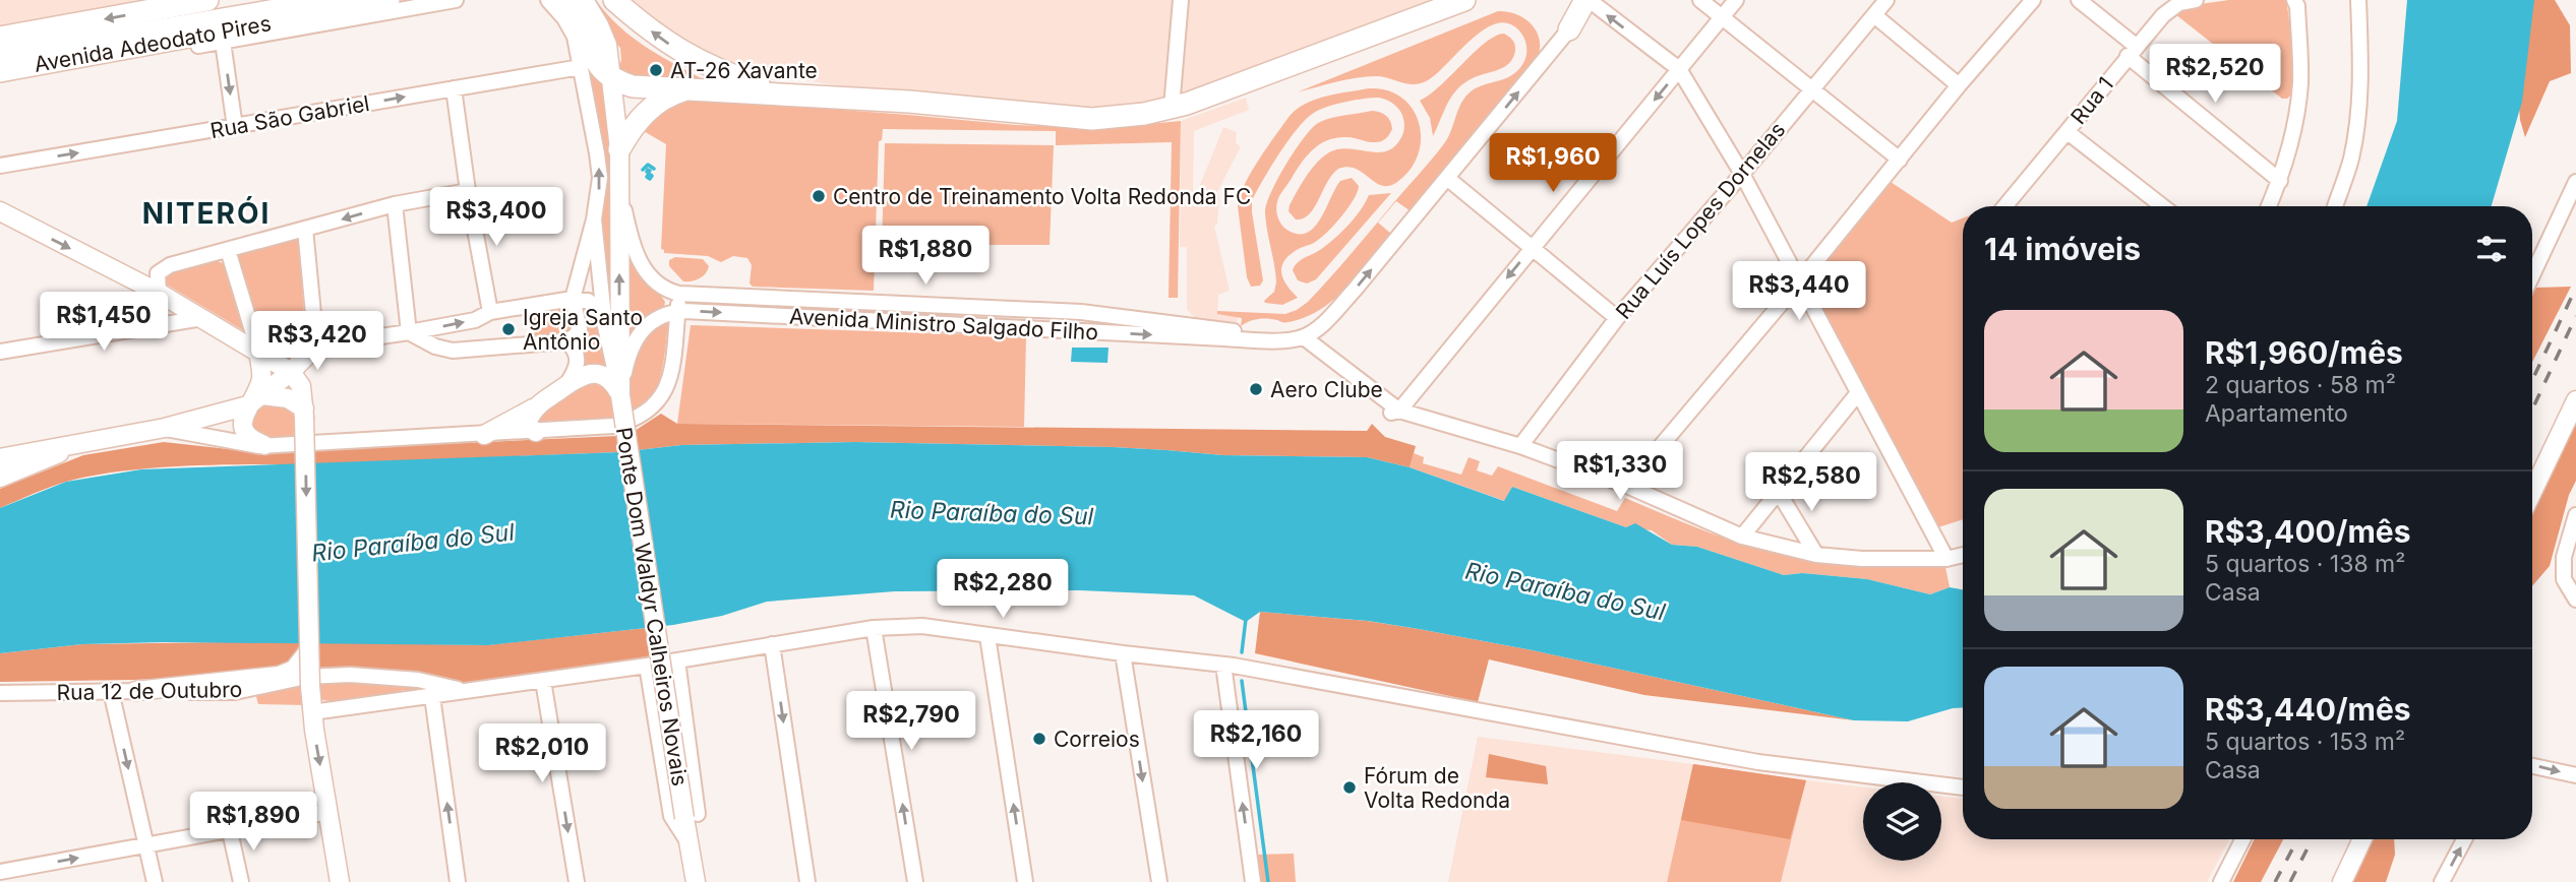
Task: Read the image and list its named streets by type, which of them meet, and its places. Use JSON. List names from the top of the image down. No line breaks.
{"streets":{"highway":["Avenida Adeodato Pires"],"main road":["Ponte Dom Waldyr Calheiros Novais"],"street":["Rua 1","Rua São Gabriel","Rua Luís Lopes Dornelas","Avenida Ministro Salgado Filho","Rua 12 de Outubro"]},"crossings":[["Avenida Ministro Salgado Filho","Ponte Dom Waldyr Calheiros Novais"]],"districts":["NITERÓI"],"water":["Rio Paraíba do Sul"],"places":["AT-26 Xavante","Centro de Treinamento Volta Redonda FC","Igreja Santo Antônio","Aero Clube","Correios","Fórum de Volta Redonda"],"page":{"price":["R$2,520","R$1,960","R$3,400","R$1,880","R$3,440","R$1,450","R$3,420","R$1,330","R$2,580","R$2,280","R$2,790","R$2,160","R$2,010","R$1,890"],"heading":"14 imóveis","list":[{"name":"R$1,960/mês","note":"2 quartos · 58 m² · Apartamento"},{"name":"R$3,400/mês","note":"5 quartos · 138 m² · Casa"},{"name":"R$3,440/mês","note":"5 quartos · 153 m² · Casa"}]}}
